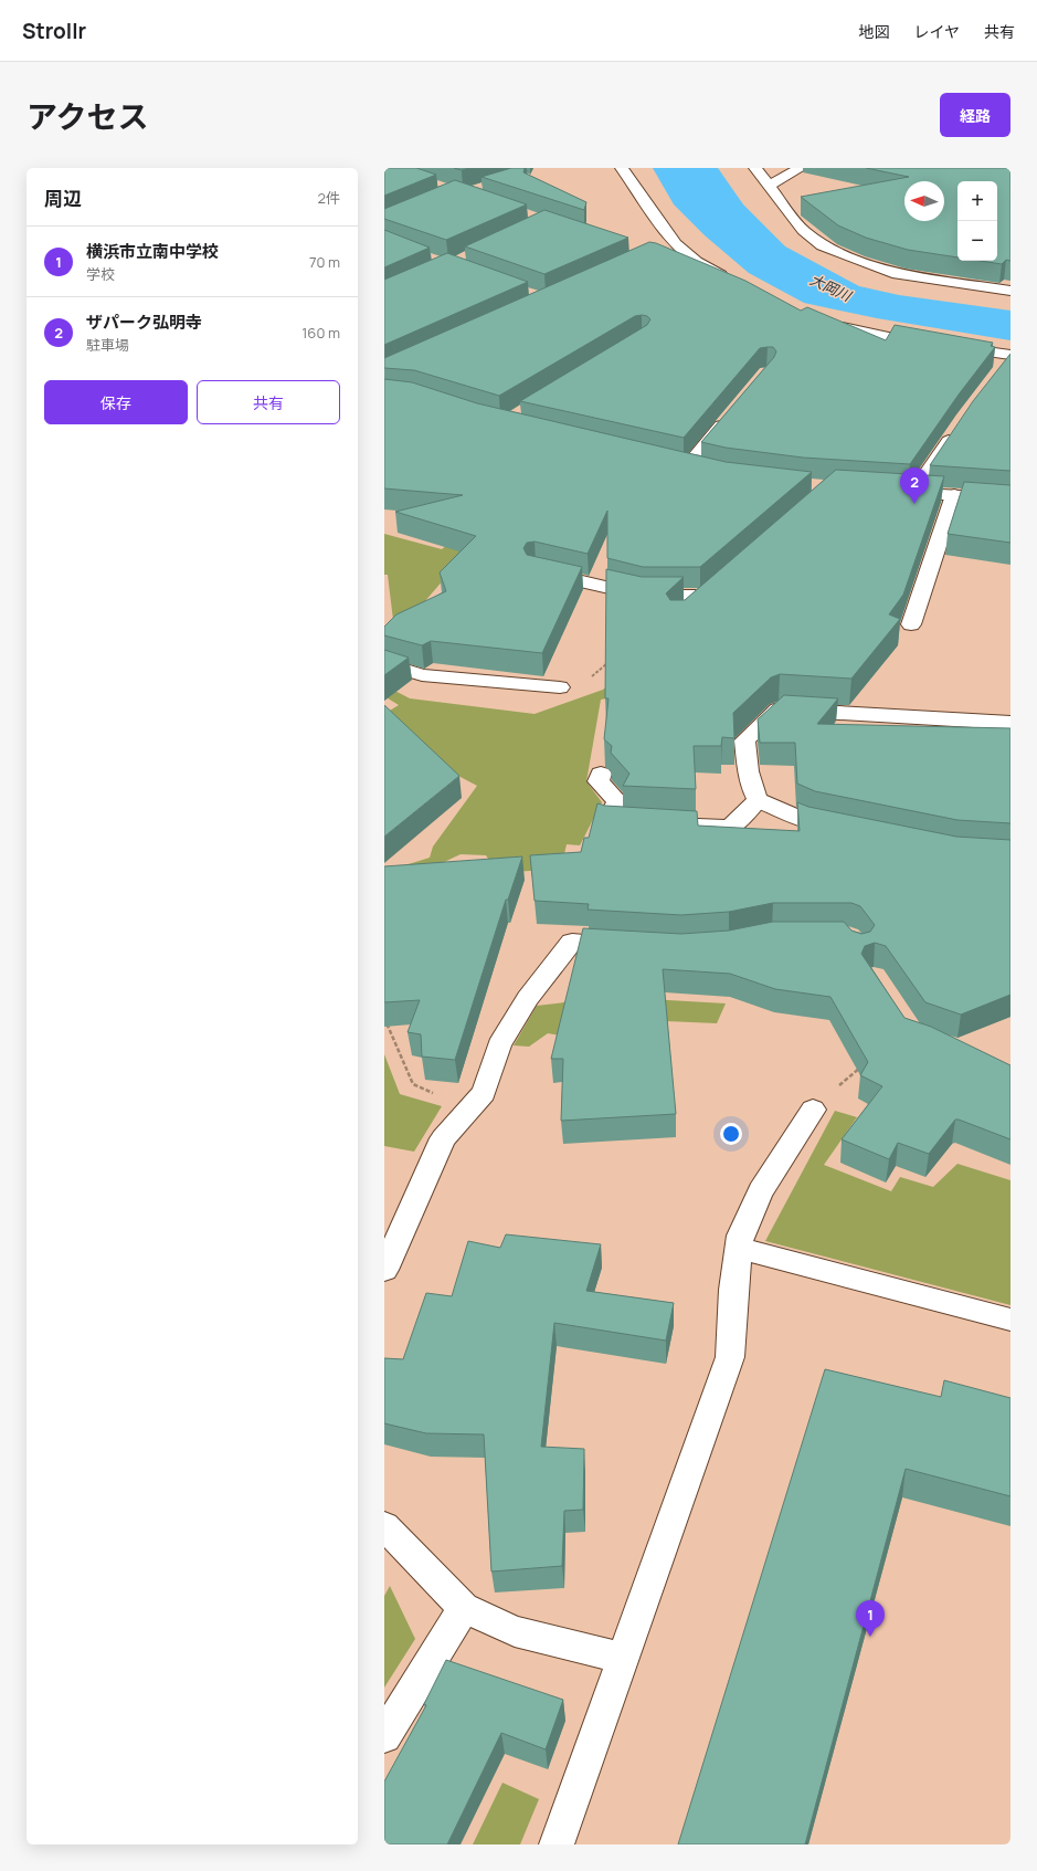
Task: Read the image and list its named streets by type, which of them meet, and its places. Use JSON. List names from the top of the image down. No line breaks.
{"water":["大岡川"],"north":"left","page":{"header":"Strollr","nav":["地図","レイヤ","共有"],"title":"アクセス","buttons":["経路",["保存","共有"]],"heading":["周辺","2件"],"map_buttons":["+","−"],"list":[{"mark":"1","name":"横浜市立南中学校","note":"学校","value":"70 m"},{"mark":"2","name":"ザパーク弘明寺","note":"駐車場","value":"160 m"}],"pins":["2","1"]}}
